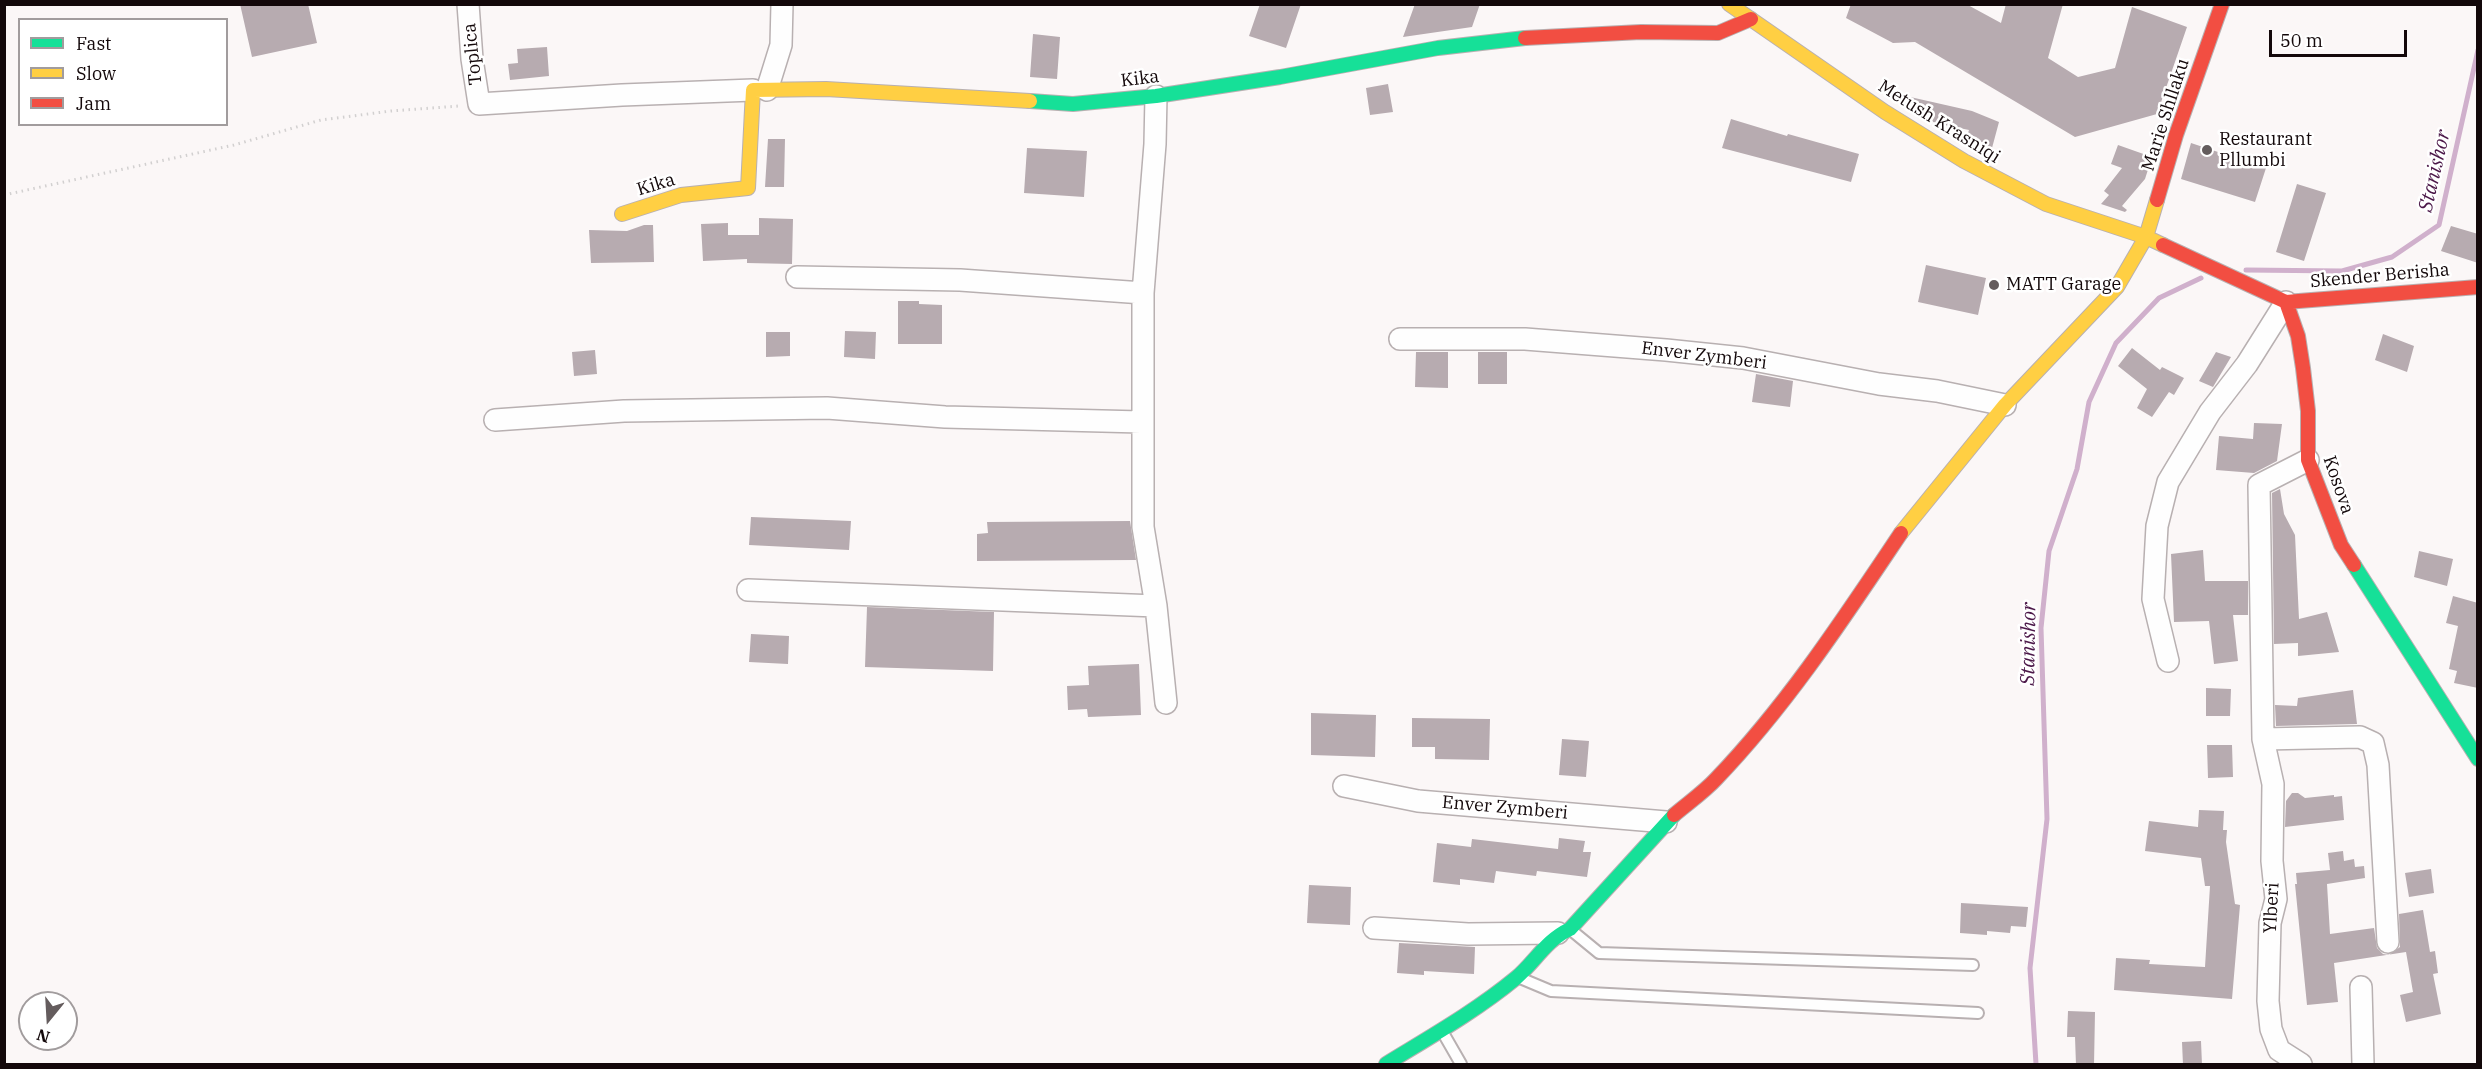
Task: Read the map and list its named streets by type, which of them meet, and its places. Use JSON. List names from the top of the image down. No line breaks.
{"streets":{"street":["Toplica","Kika","Marie Shllaku","Metush Krasniqi","Skender Berisha","Enver Zymberi","Kosova","Ylberi"]},"crossings":[["Kika","Metush Krasniqi"],["Marie Shllaku","Metush Krasniqi"],["Skender Berisha","Kosova"],["Kosova","Ylberi"]],"water":["Stanishor"],"places":["Restaurant Pllumbi","MATT Garage"],"legend":["Fast","Slow","Jam"],"scale_bar":"50 m","north":"bottom"}
